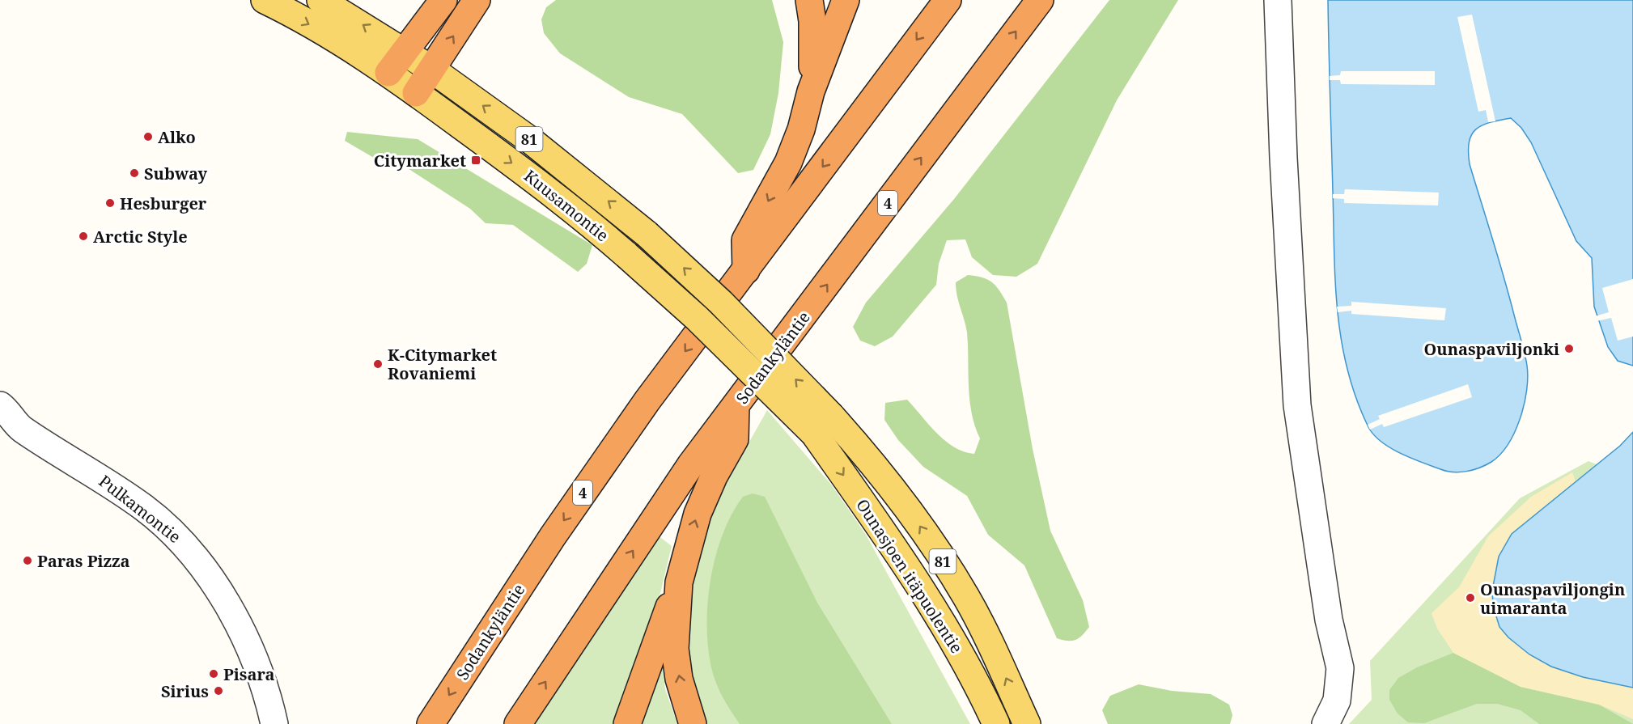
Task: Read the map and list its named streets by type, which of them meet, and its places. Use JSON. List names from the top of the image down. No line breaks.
{"streets":{"highway":["4","Sodankyläntie"],"main road":["81","Kuusamontie","Ounasjoen itäpuolentie"],"street":["Pulkamontie"]},"crossings":[["Kuusamontie","Ounasjoen itäpuolentie"]],"places":{"other":["Alko","Subway","Hesburger","Arctic Style","Ounaspaviljonki","K-Citymarket Rovaniemi","Paras Pizza","Ounaspaviljongin uimaranta","Pisara","Sirius"],"transit":["Citymarket"]}}
